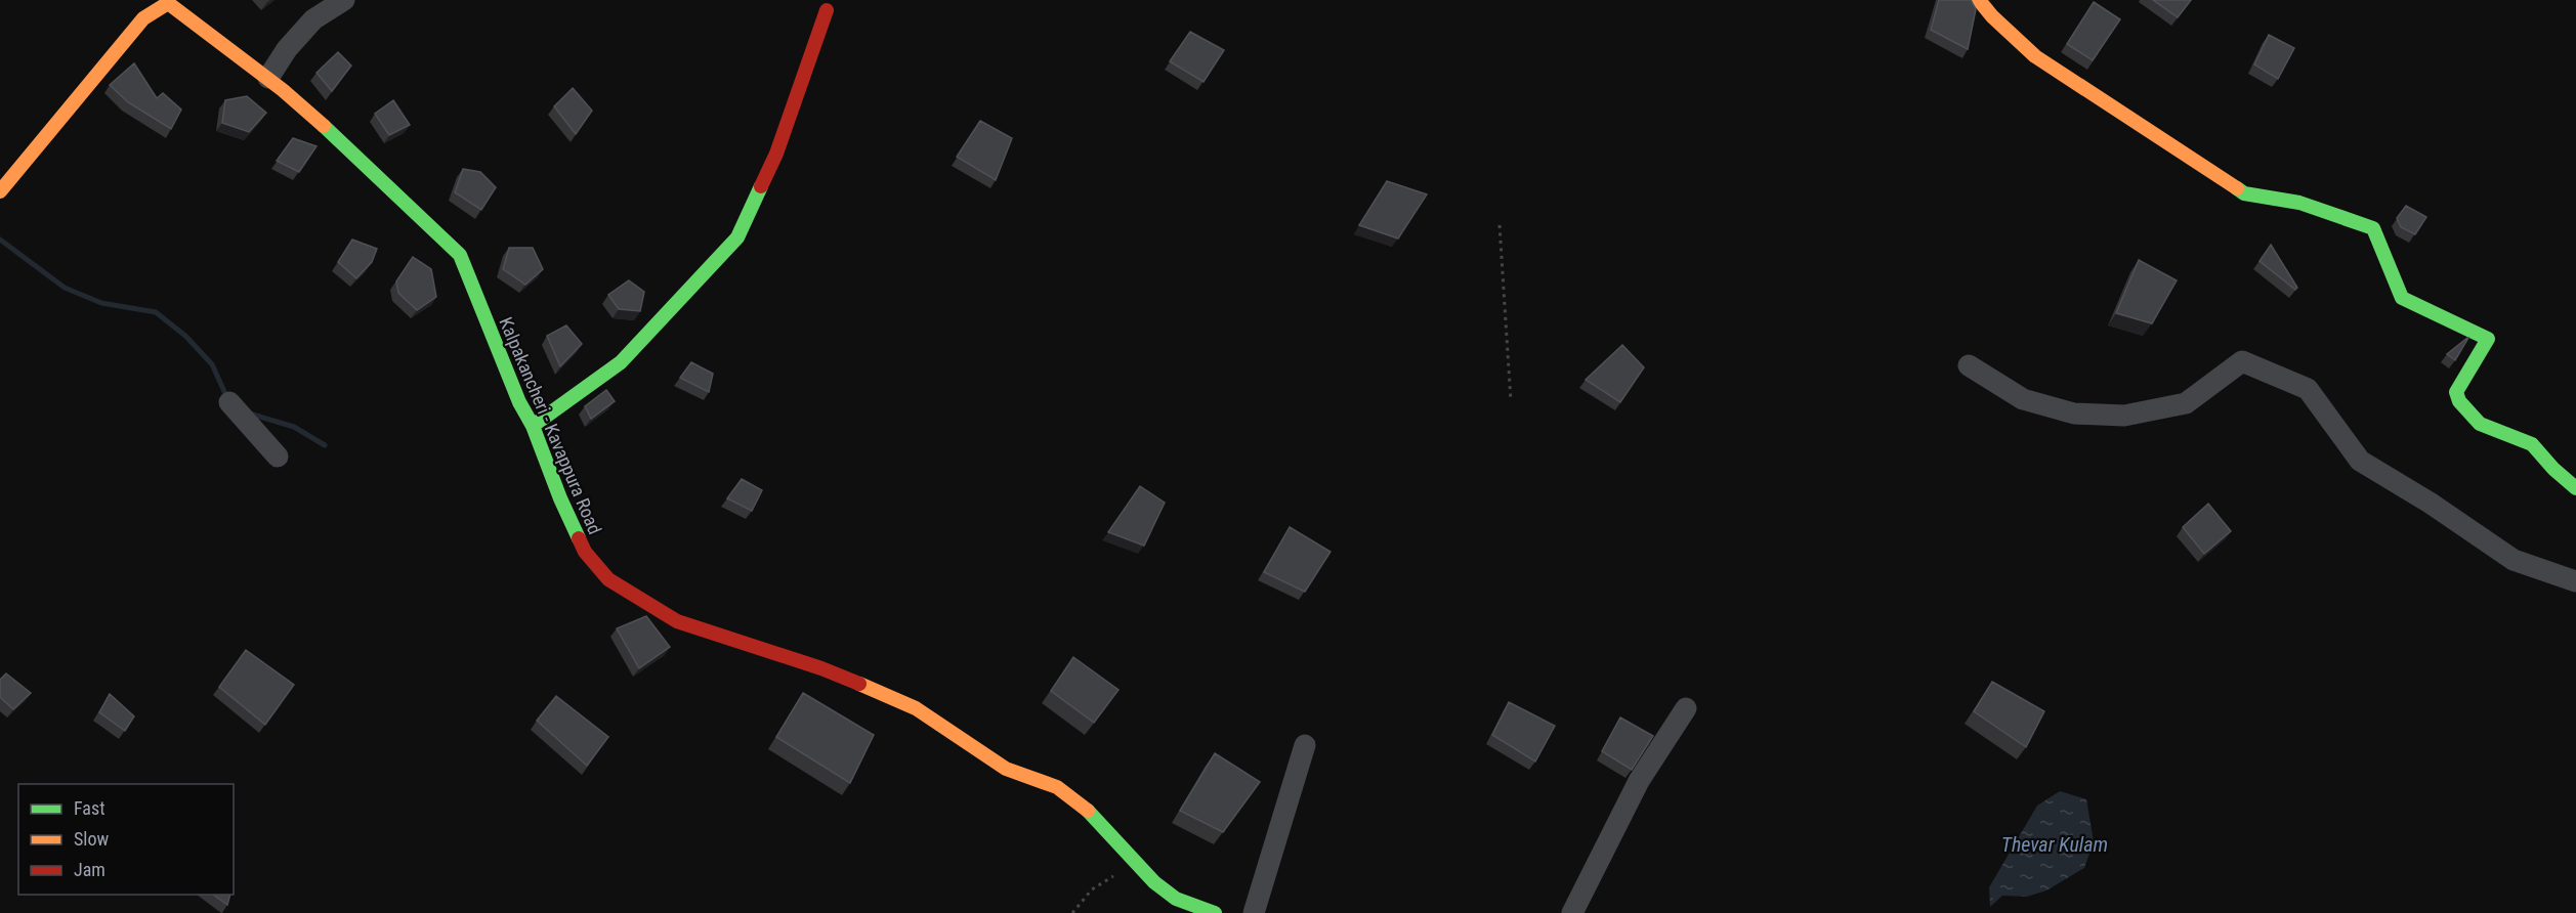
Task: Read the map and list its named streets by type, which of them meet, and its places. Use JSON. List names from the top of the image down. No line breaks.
{"streets":{"street":["Kalpakancheri - Kavappura Road"]},"water":["Thevar Kulam"],"legend":["Fast","Slow","Jam"]}
